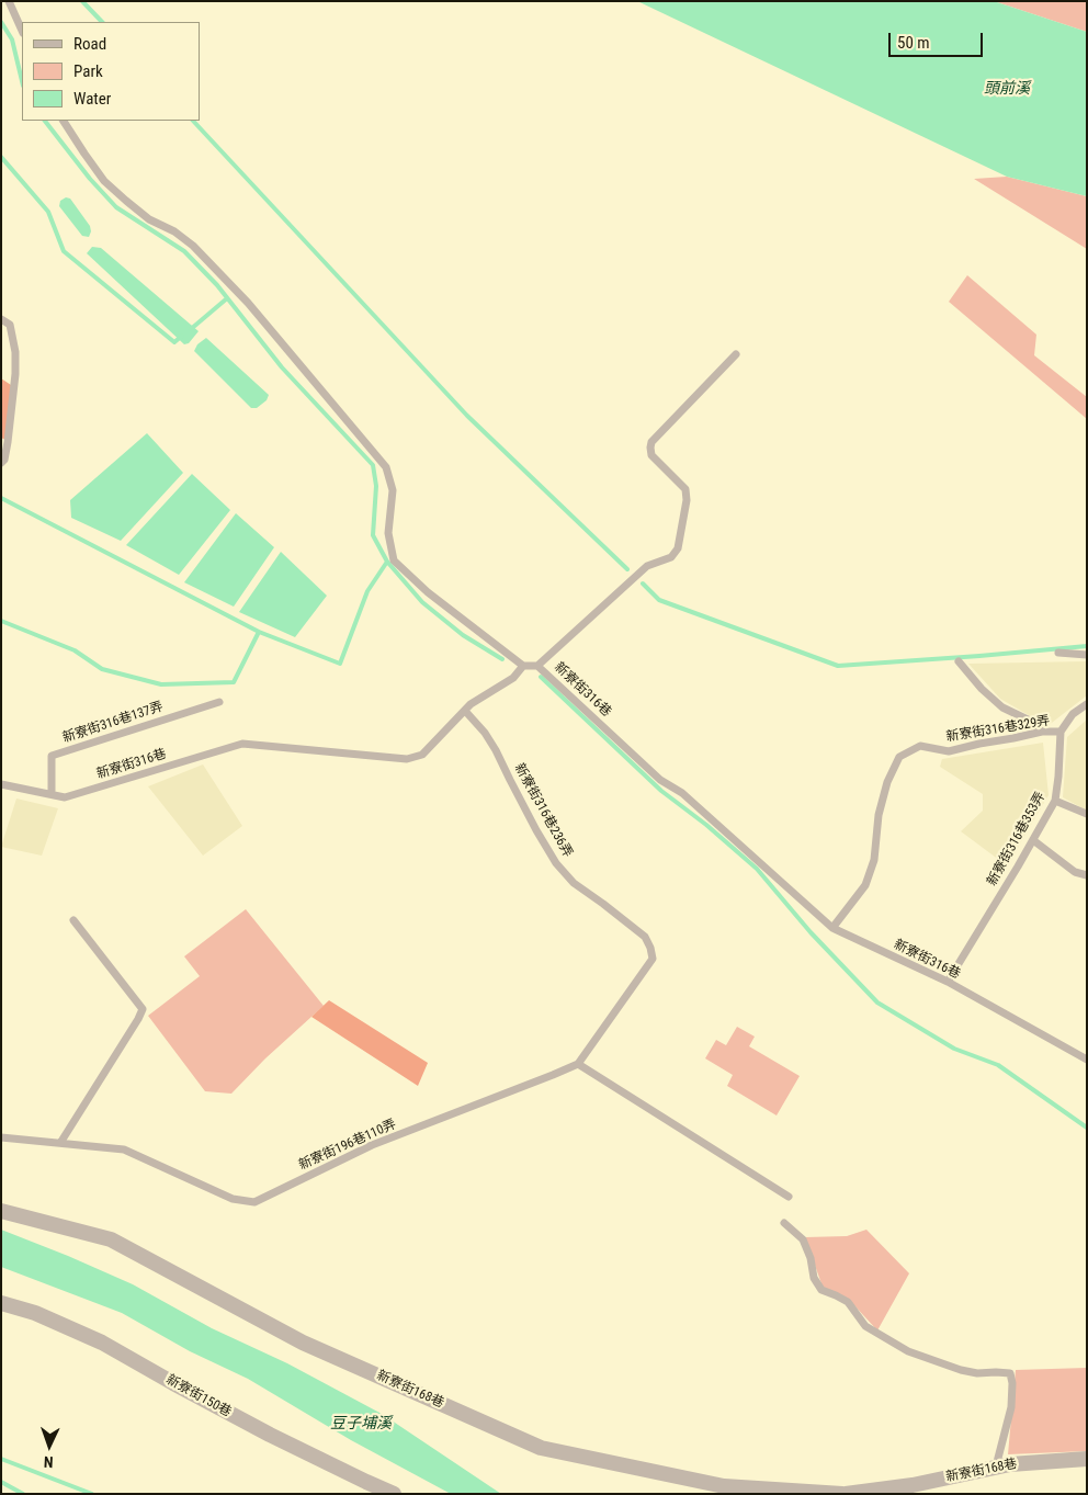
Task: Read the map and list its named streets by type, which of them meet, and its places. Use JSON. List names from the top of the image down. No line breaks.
{"streets":{"street":["新寮街168巷","新寮街150巷"],"lane":["新寮街316巷","新寮街316巷137弄","新寮街316巷329弄","新寮街316巷236弄","新寮街316巷353弄","新寮街196巷110弄"]},"crossings":[["新寮街316巷","新寮街316巷137弄"],["新寮街316巷","新寮街316巷329弄"],["新寮街316巷","新寮街316巷236弄"],["新寮街316巷","新寮街316巷353弄"],["新寮街316巷329弄","新寮街316巷353弄"],["新寮街316巷236弄","新寮街196巷110弄"]],"water":["頭前溪","豆子埔溪"],"legend":["Road","Park","Water"],"scale_bar":"50 m","north":"bottom"}
